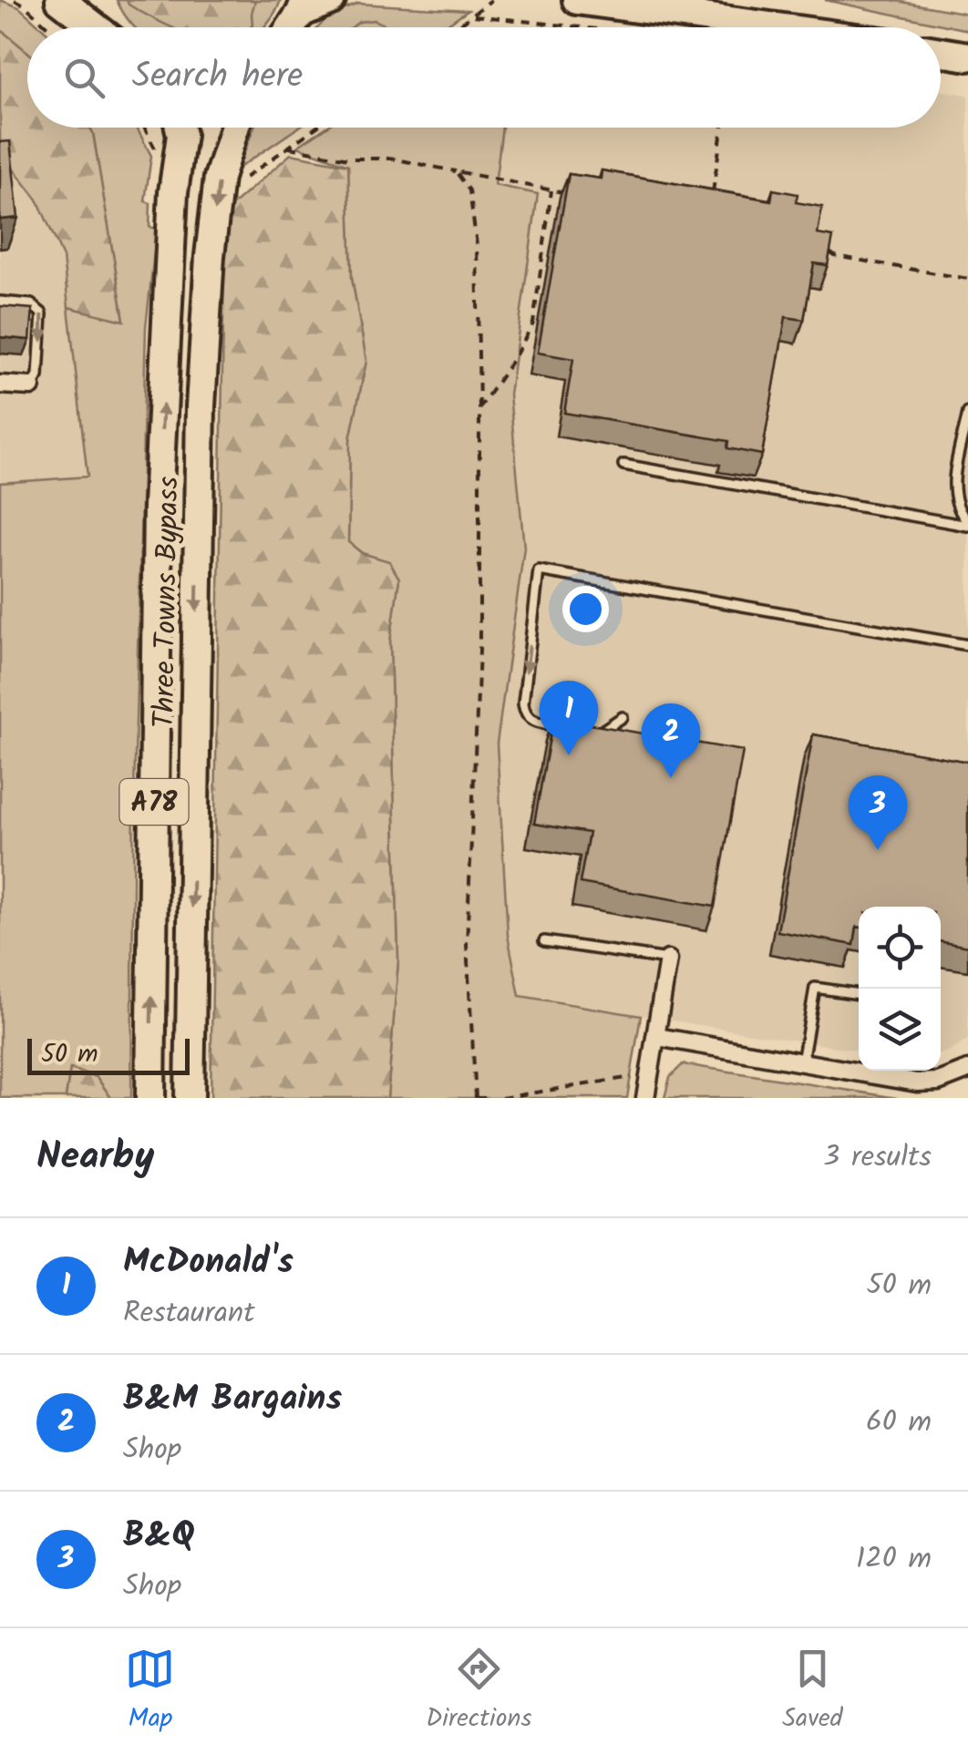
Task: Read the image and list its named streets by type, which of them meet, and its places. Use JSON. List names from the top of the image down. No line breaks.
{"streets":{"main road":["Three Towns Bypass","A78"]},"scale_bar":"50 m","page":{"search":"Search here","pins":["1","2","3"],"scale":"50 m","heading":["Nearby","3 results"],"list":[{"mark":"1","name":"McDonald's","note":"Restaurant","value":"50 m"},{"mark":"2","name":"B&M Bargains","note":"Shop","value":"60 m"},{"mark":"3","name":"B&Q","note":"Shop","value":"120 m"}],"nav":["Map","Directions","Saved"]}}
